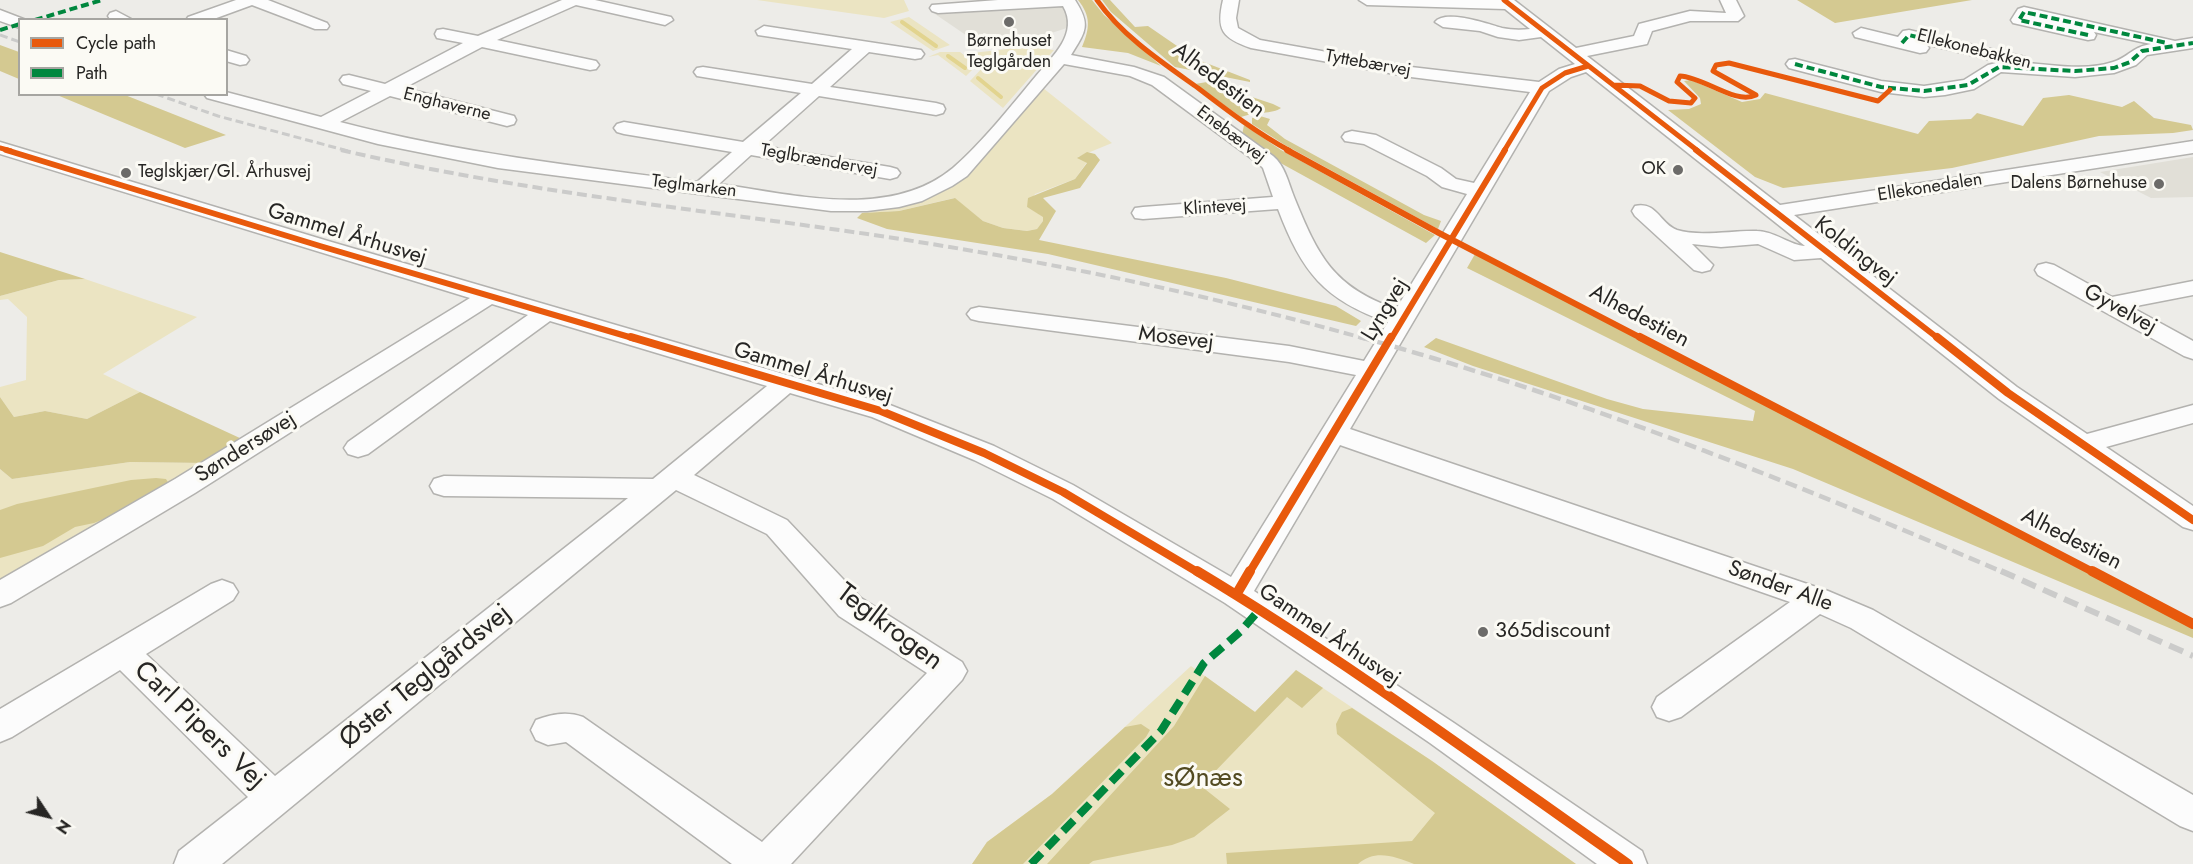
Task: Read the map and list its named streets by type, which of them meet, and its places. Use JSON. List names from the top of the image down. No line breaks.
{"streets":{"street":["Ellekonebakken","Tyttebærvej","Enghaverne","Enebærvej","Teglbrændervej","Teglmarken","Ellekonedalen","Klintevej","Gammel Århusvej","Koldingvej","Lyngvej","Gyvelvej","Mosevej","Søndersøvej","Sønder Alle","Teglkrogen","Øster Teglgårdsvej","Carl Pipers Vej"],"cycle path":["Alhedestien"]},"crossings":[["Tyttebærvej","Lyngvej"],["Enghaverne","Teglmarken"],["Enebærvej","Teglmarken"],["Enebærvej","Klintevej"],["Enebærvej","Lyngvej"],["Teglbrændervej","Teglmarken"],["Ellekonedalen","Koldingvej"],["Gammel Århusvej","Lyngvej"],["Gammel Århusvej","Søndersøvej"],["Gammel Århusvej","Øster Teglgårdsvej"],["Koldingvej","Lyngvej"],["Lyngvej","Mosevej"],["Lyngvej","Sønder Alle"],["Teglkrogen","Øster Teglgårdsvej"],["Øster Teglgårdsvej","Carl Pipers Vej"]],"parks":["sØnæs"],"places":["Børnehuset Teglgården","OK","Teglskjær/Gl. Århusvej","Dalens Børnehuse","365discount"],"legend":["Cycle path","Path"],"north":"bottom right"}
